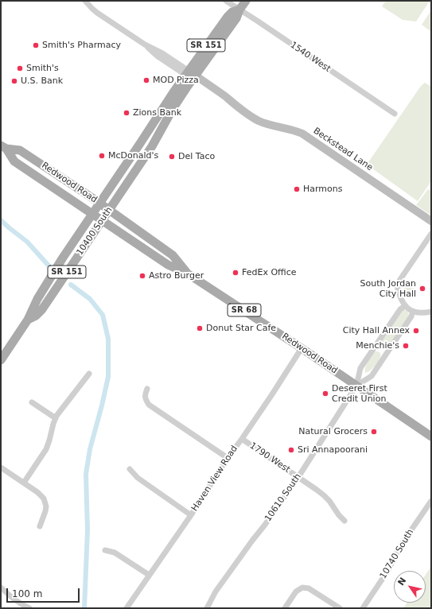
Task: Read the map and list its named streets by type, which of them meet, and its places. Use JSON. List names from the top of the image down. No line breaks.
{"streets":{"main road":["SR 151","Redwood Road","10400 South","SR 68"],"street":["1540 West","Beckstead Lane","1790 West","Haven View Road","10610 South","10740 South"]},"crossings":[["SR 151","1540 West"],["SR 151","10400 South"],["1540 West","10400 South"],["Beckstead Lane","10400 South"],["Redwood Road","10400 South"],["Redwood Road","Haven View Road"],["Redwood Road","10610 South"],["1790 West","Haven View Road"],["1790 West","10610 South"]],"places":["Smith's Pharmacy","Smith's","MOD Pizza","U.S. Bank","Zions Bank","McDonald's","Del Taco","Harmons","FedEx Office","Astro Burger","South Jordan City Hall","Donut Star Cafe","City Hall Annex","Menchie's","Deseret First Credit Union","Natural Grocers","Sri Annapoorani"],"scale_bar":"100 m","north":"top left"}
